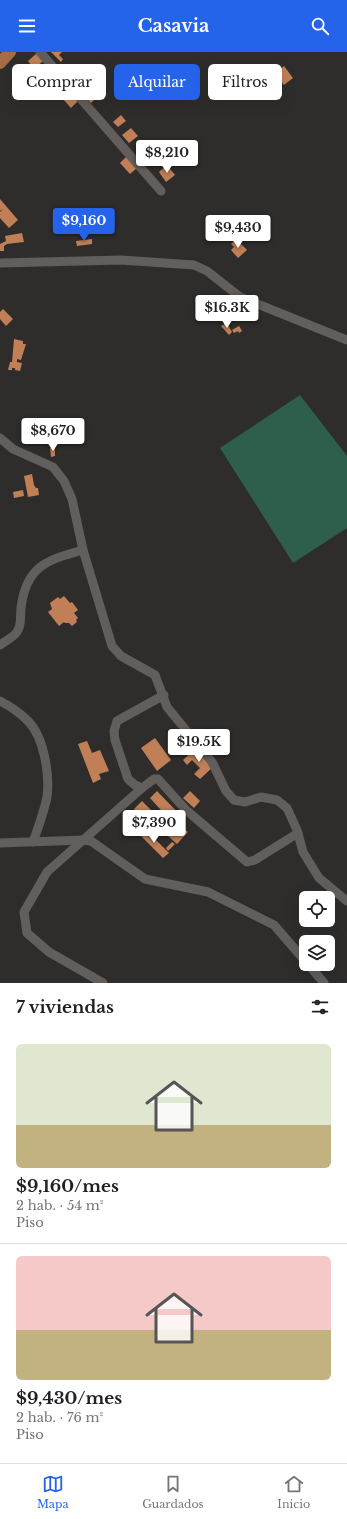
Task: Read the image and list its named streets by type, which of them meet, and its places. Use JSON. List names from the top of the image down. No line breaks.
{"page":{"header":"Casavia","chip":["Comprar","Alquilar","Filtros"],"price":["$8,210","$9,160","$9,430","$16.3K","$8,670","$19.5K","$7,390"],"heading":"7 viviendas","list":[{"name":"$9,160/mes","note":"2 hab. · 54 m² · Piso"},{"name":"$9,430/mes","note":"2 hab. · 76 m² · Piso"}],"tabs":["Mapa","Guardados","Inicio"]}}
